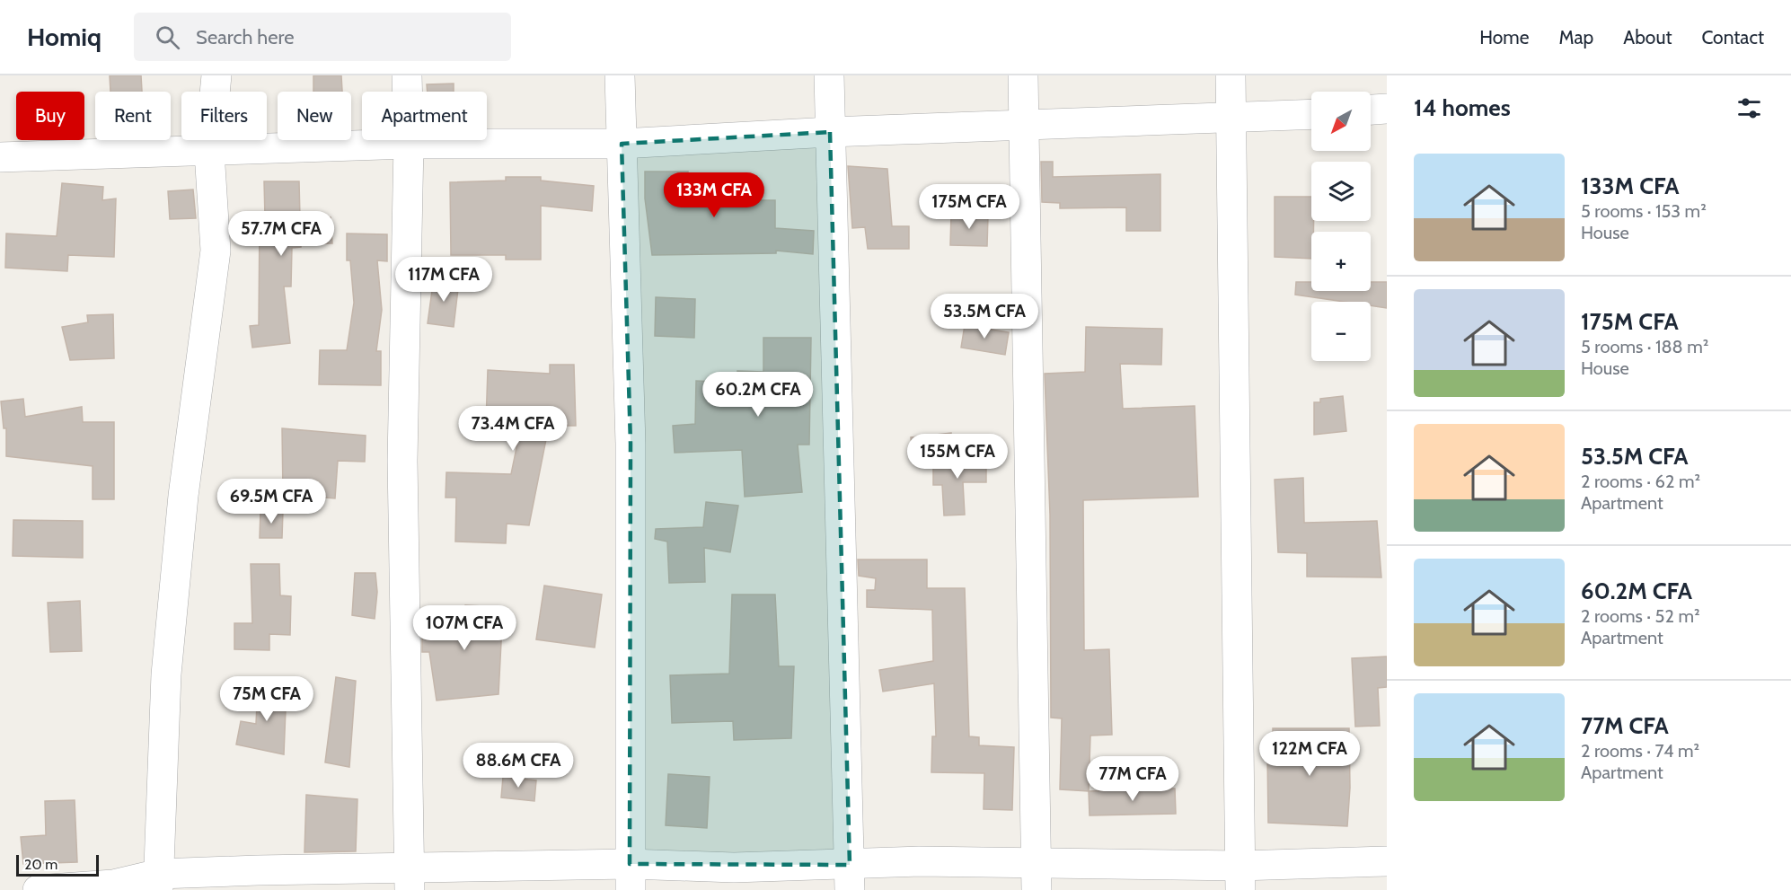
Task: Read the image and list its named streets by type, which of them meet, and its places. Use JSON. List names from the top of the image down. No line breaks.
{"scale_bar":"20 m","north":"bottom left","page":{"header":"Homiq","search":"Search here","nav":["Home","Map","About","Contact"],"heading":"14 homes","map_buttons":["+","−"],"chip":["Buy","Rent","Filters","New","Apartment"],"list":[{"name":"133M CFA","note":"5 rooms · 153 m² · House"},{"name":"175M CFA","note":"5 rooms · 188 m² · House"},{"name":"53.5M CFA","note":"2 rooms · 62 m² · Apartment"},{"name":"60.2M CFA","note":"2 rooms · 52 m² · Apartment"},{"name":"77M CFA","note":"2 rooms · 74 m² · Apartment"}],"price":["133M CFA","175M CFA","57.7M CFA","117M CFA","53.5M CFA","60.2M CFA","73.4M CFA","155M CFA","69.5M CFA","107M CFA","75M CFA","122M CFA","88.6M CFA","77M CFA"],"scale":"20 m"}}
